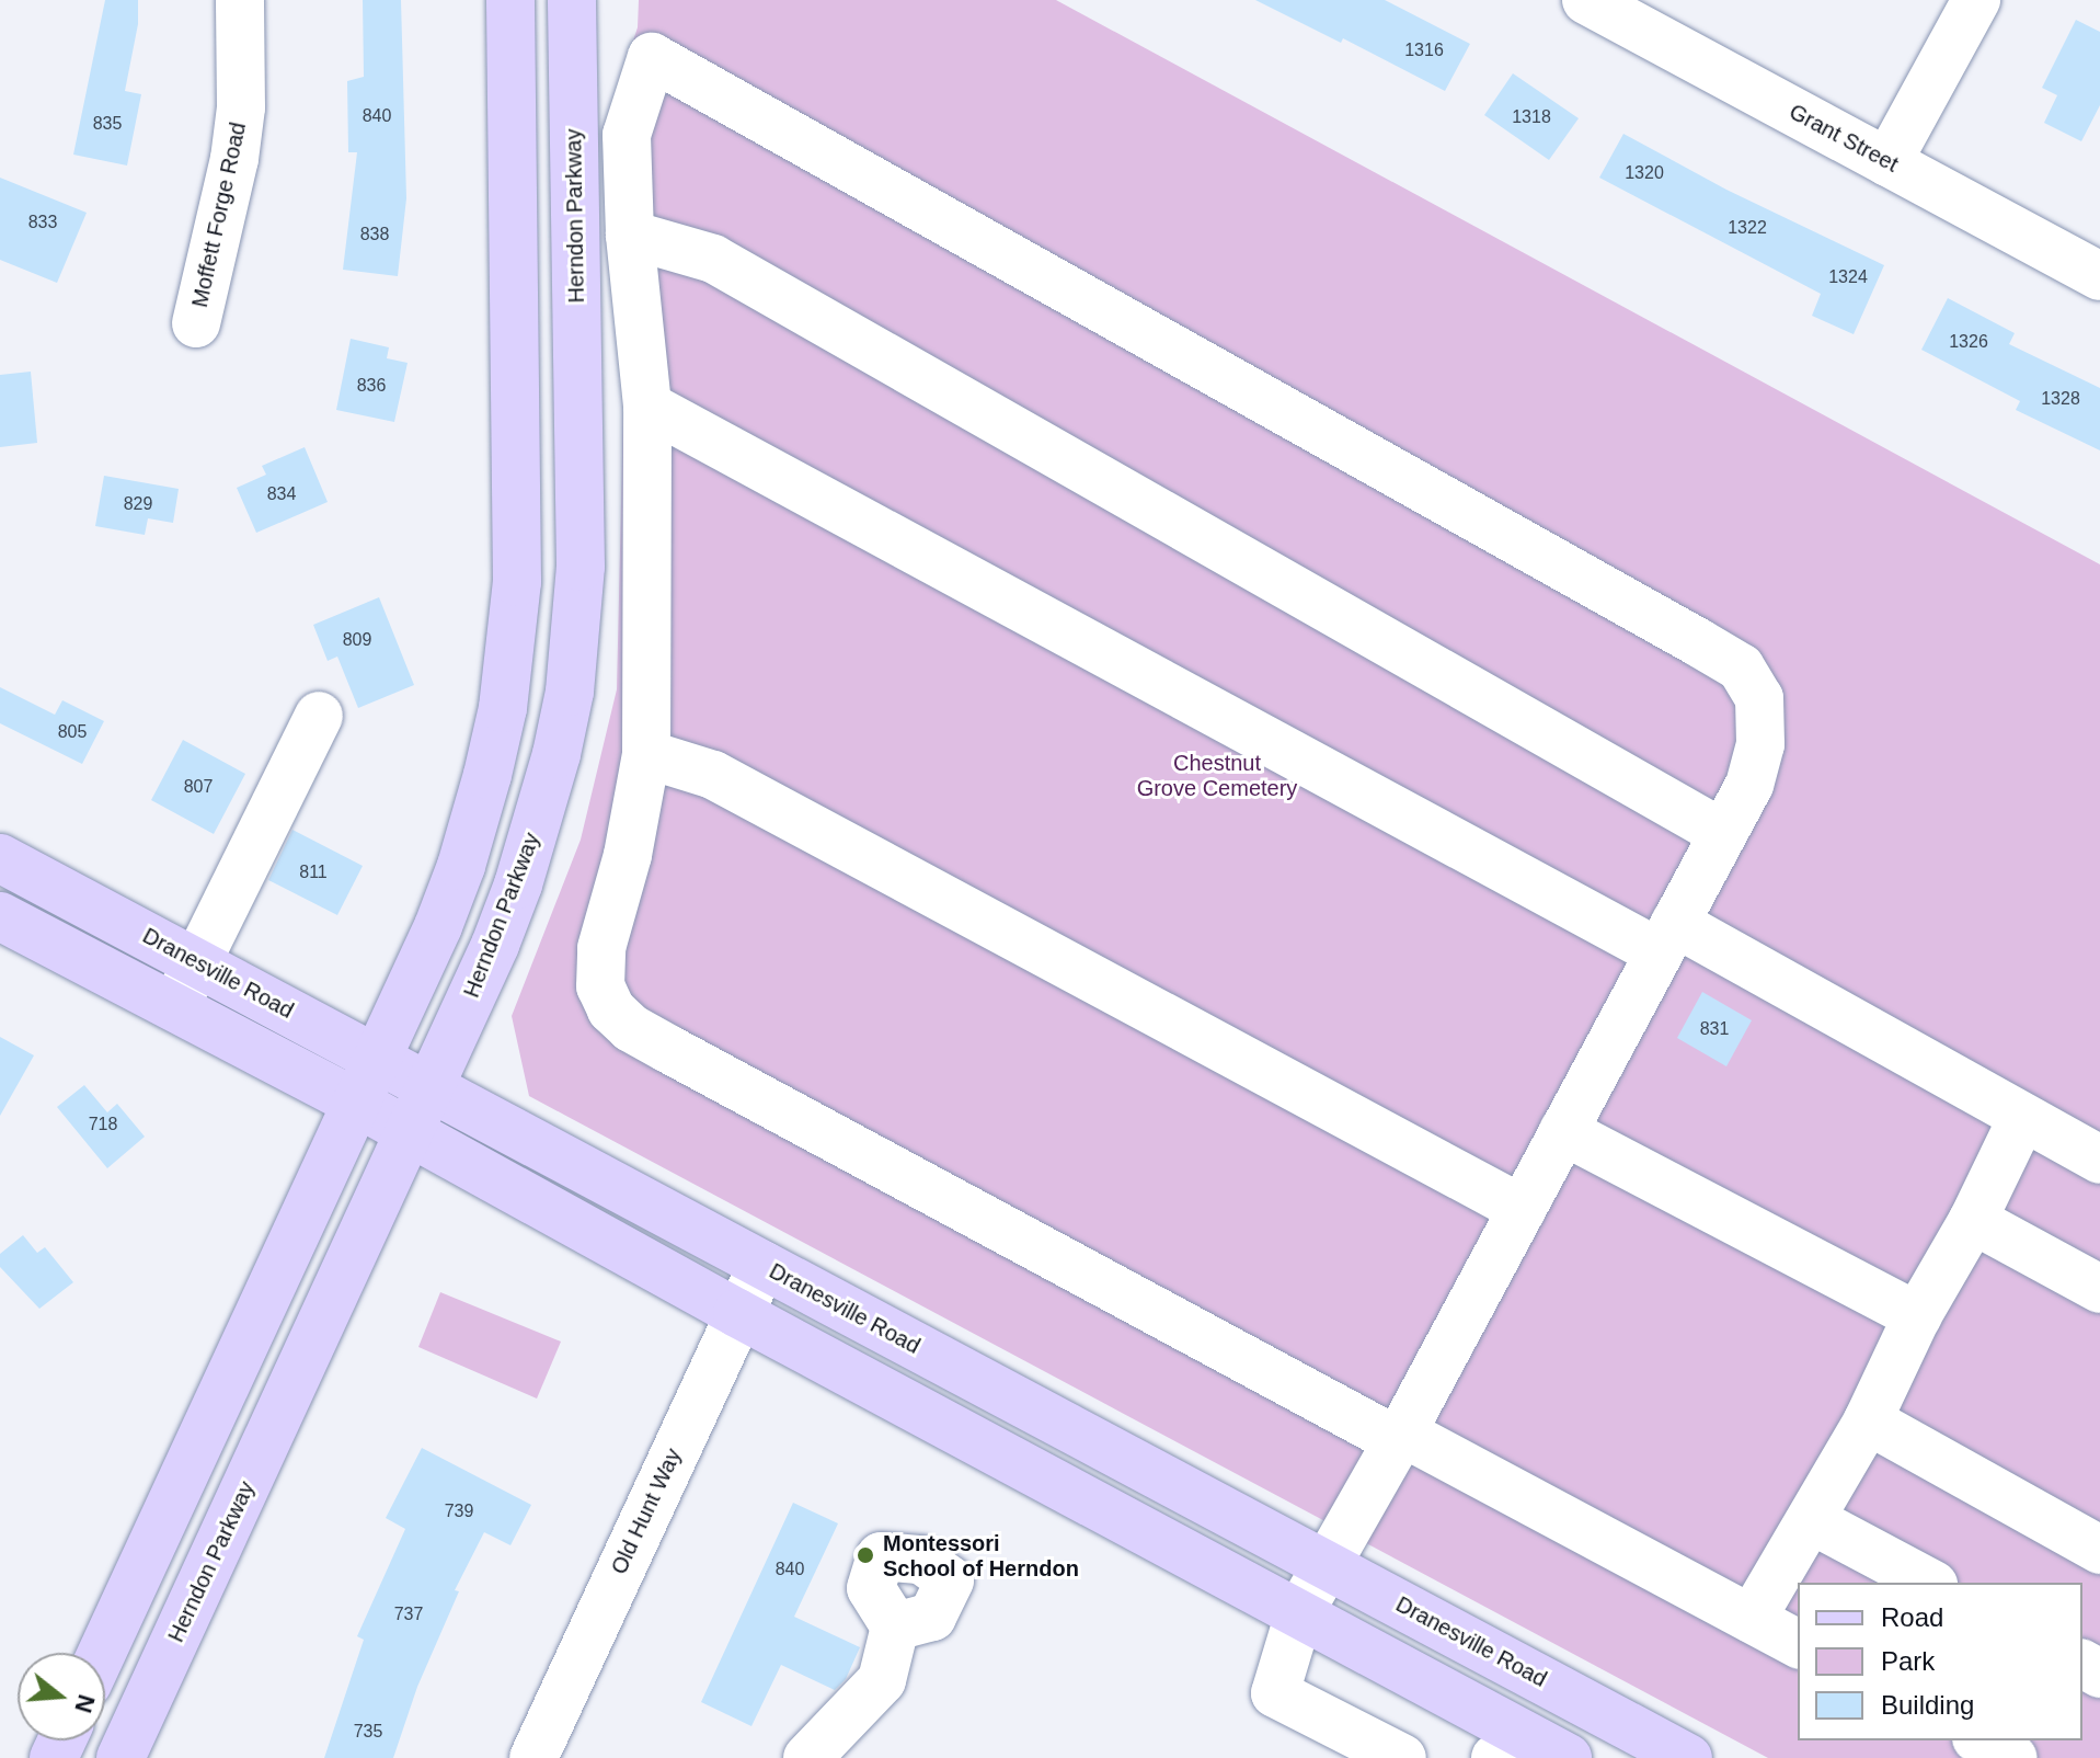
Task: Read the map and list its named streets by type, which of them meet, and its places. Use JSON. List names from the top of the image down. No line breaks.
{"streets":{"main road":["Herndon Parkway","Dranesville Road"],"street":["Grant Street","Moffett Forge Road","Old Hunt Way"]},"crossings":[["Herndon Parkway","Dranesville Road"],["Dranesville Road","Old Hunt Way"]],"parks":["Chestnut Grove Cemetery"],"places":["Montessori School of Herndon"],"house_numbers":["1316","840","1318","835","1320","833","1322","838","1324","1326","836","1328","834","829","809","805","807","811","831","718","739","840","737","735"],"legend":["Road","Park","Building"],"north":"right"}
